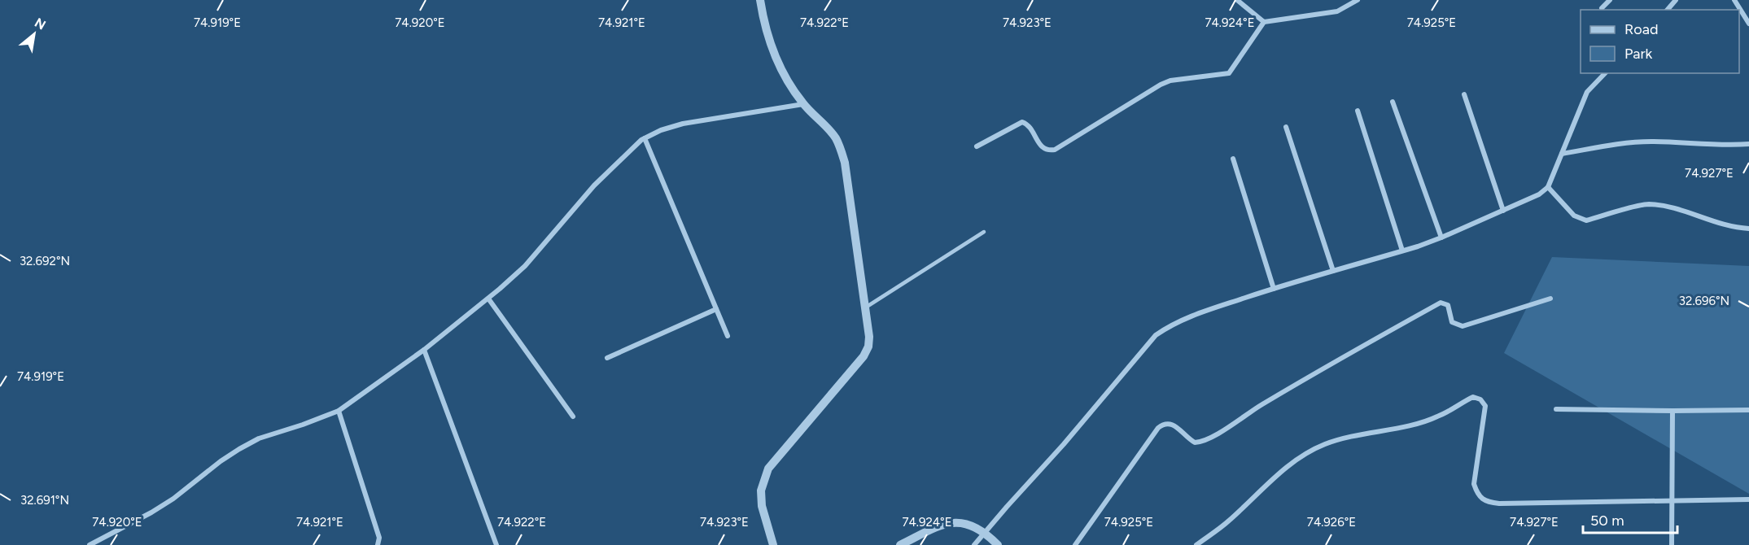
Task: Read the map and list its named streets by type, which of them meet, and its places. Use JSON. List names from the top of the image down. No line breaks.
{"legend":["Road","Park"],"scale_bar":"50 m","north":"top right","coordinates":["74.920°E","74.921°E","74.922°E","74.923°E","74.924°E","74.925°E","74.919°E","74.927°E","32.692°N","32.696°N","32.691°N","74.926°E"]}
